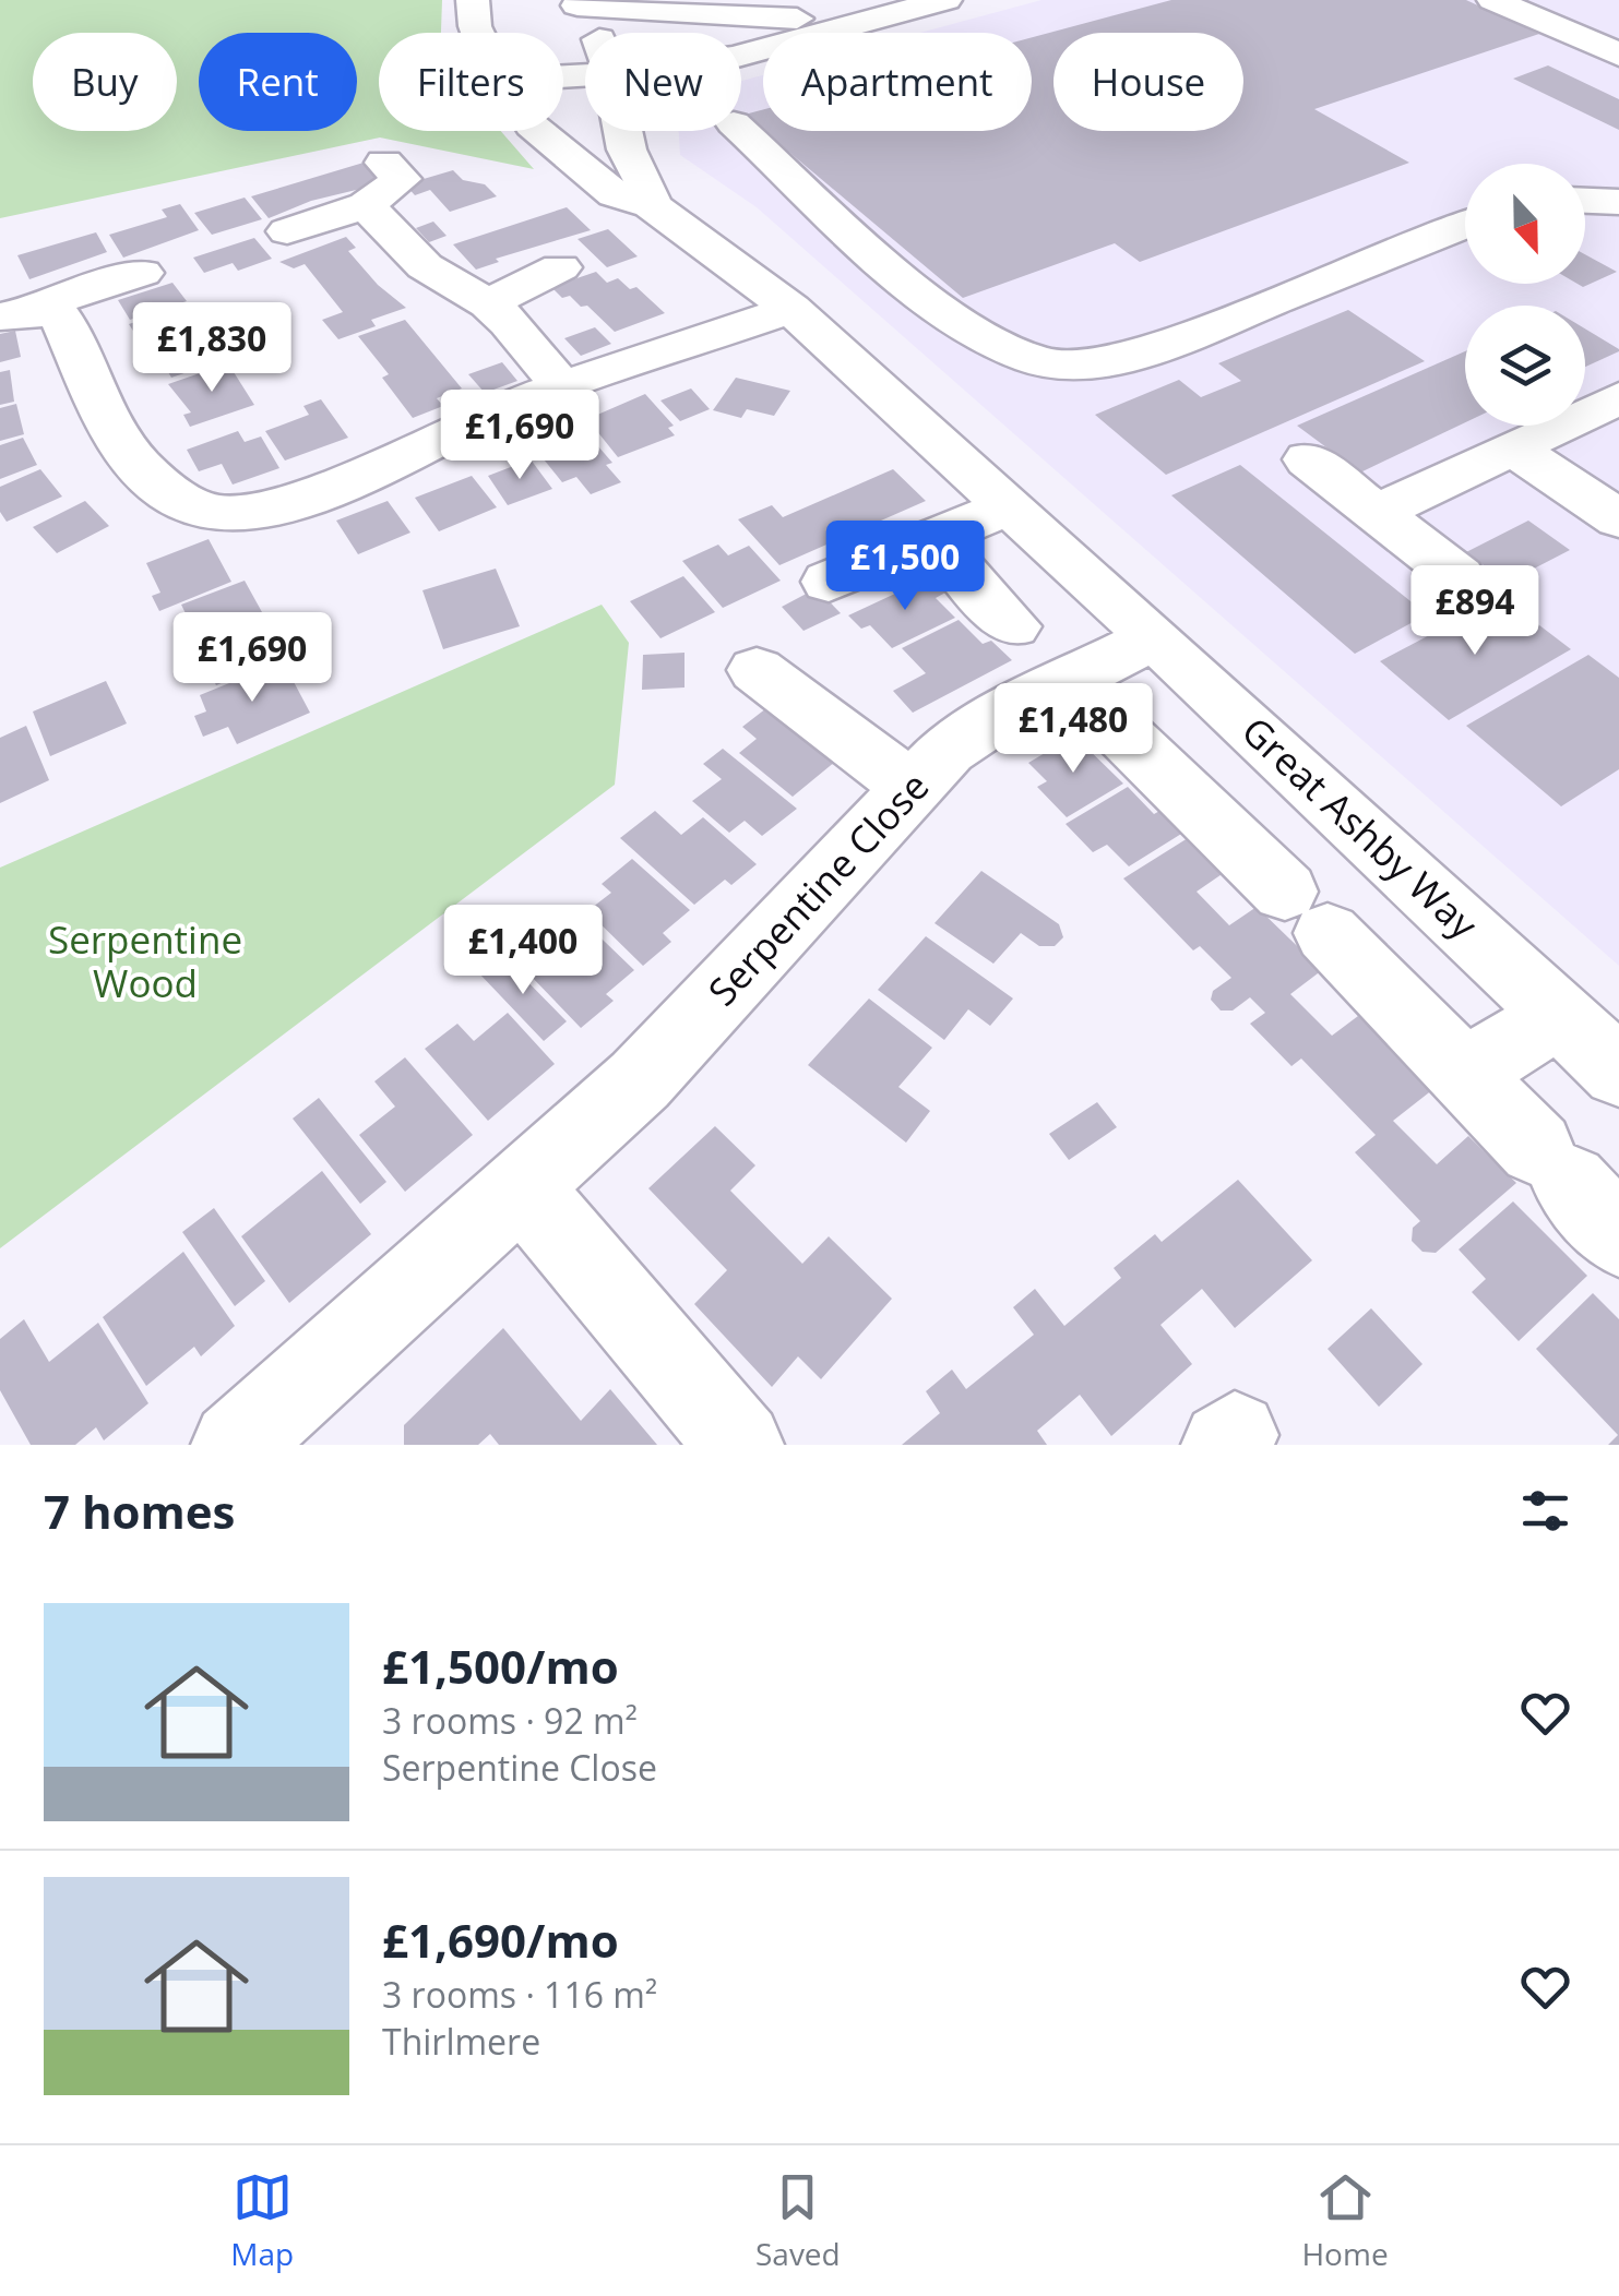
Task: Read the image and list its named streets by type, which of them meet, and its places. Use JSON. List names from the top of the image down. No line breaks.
{"streets":{"street":["Great Ashby Way","Serpentine Close"]},"crossings":[["Great Ashby Way","Serpentine Close"]],"parks":["Serpentine Wood"],"north":"bottom","page":{"chip":["Buy","Rent","Filters","New","Apartment","House"],"price":["£1,830","£1,690","£1,500","£894","£1,690","£1,480","£1,400"],"heading":"7 homes","list":[{"name":"£1,500/mo","note":"3 rooms · 92 m² · Serpentine Close"},{"name":"£1,690/mo","note":"3 rooms · 116 m² · Thirlmere"}],"tabs":["Map","Saved","Home"]}}
